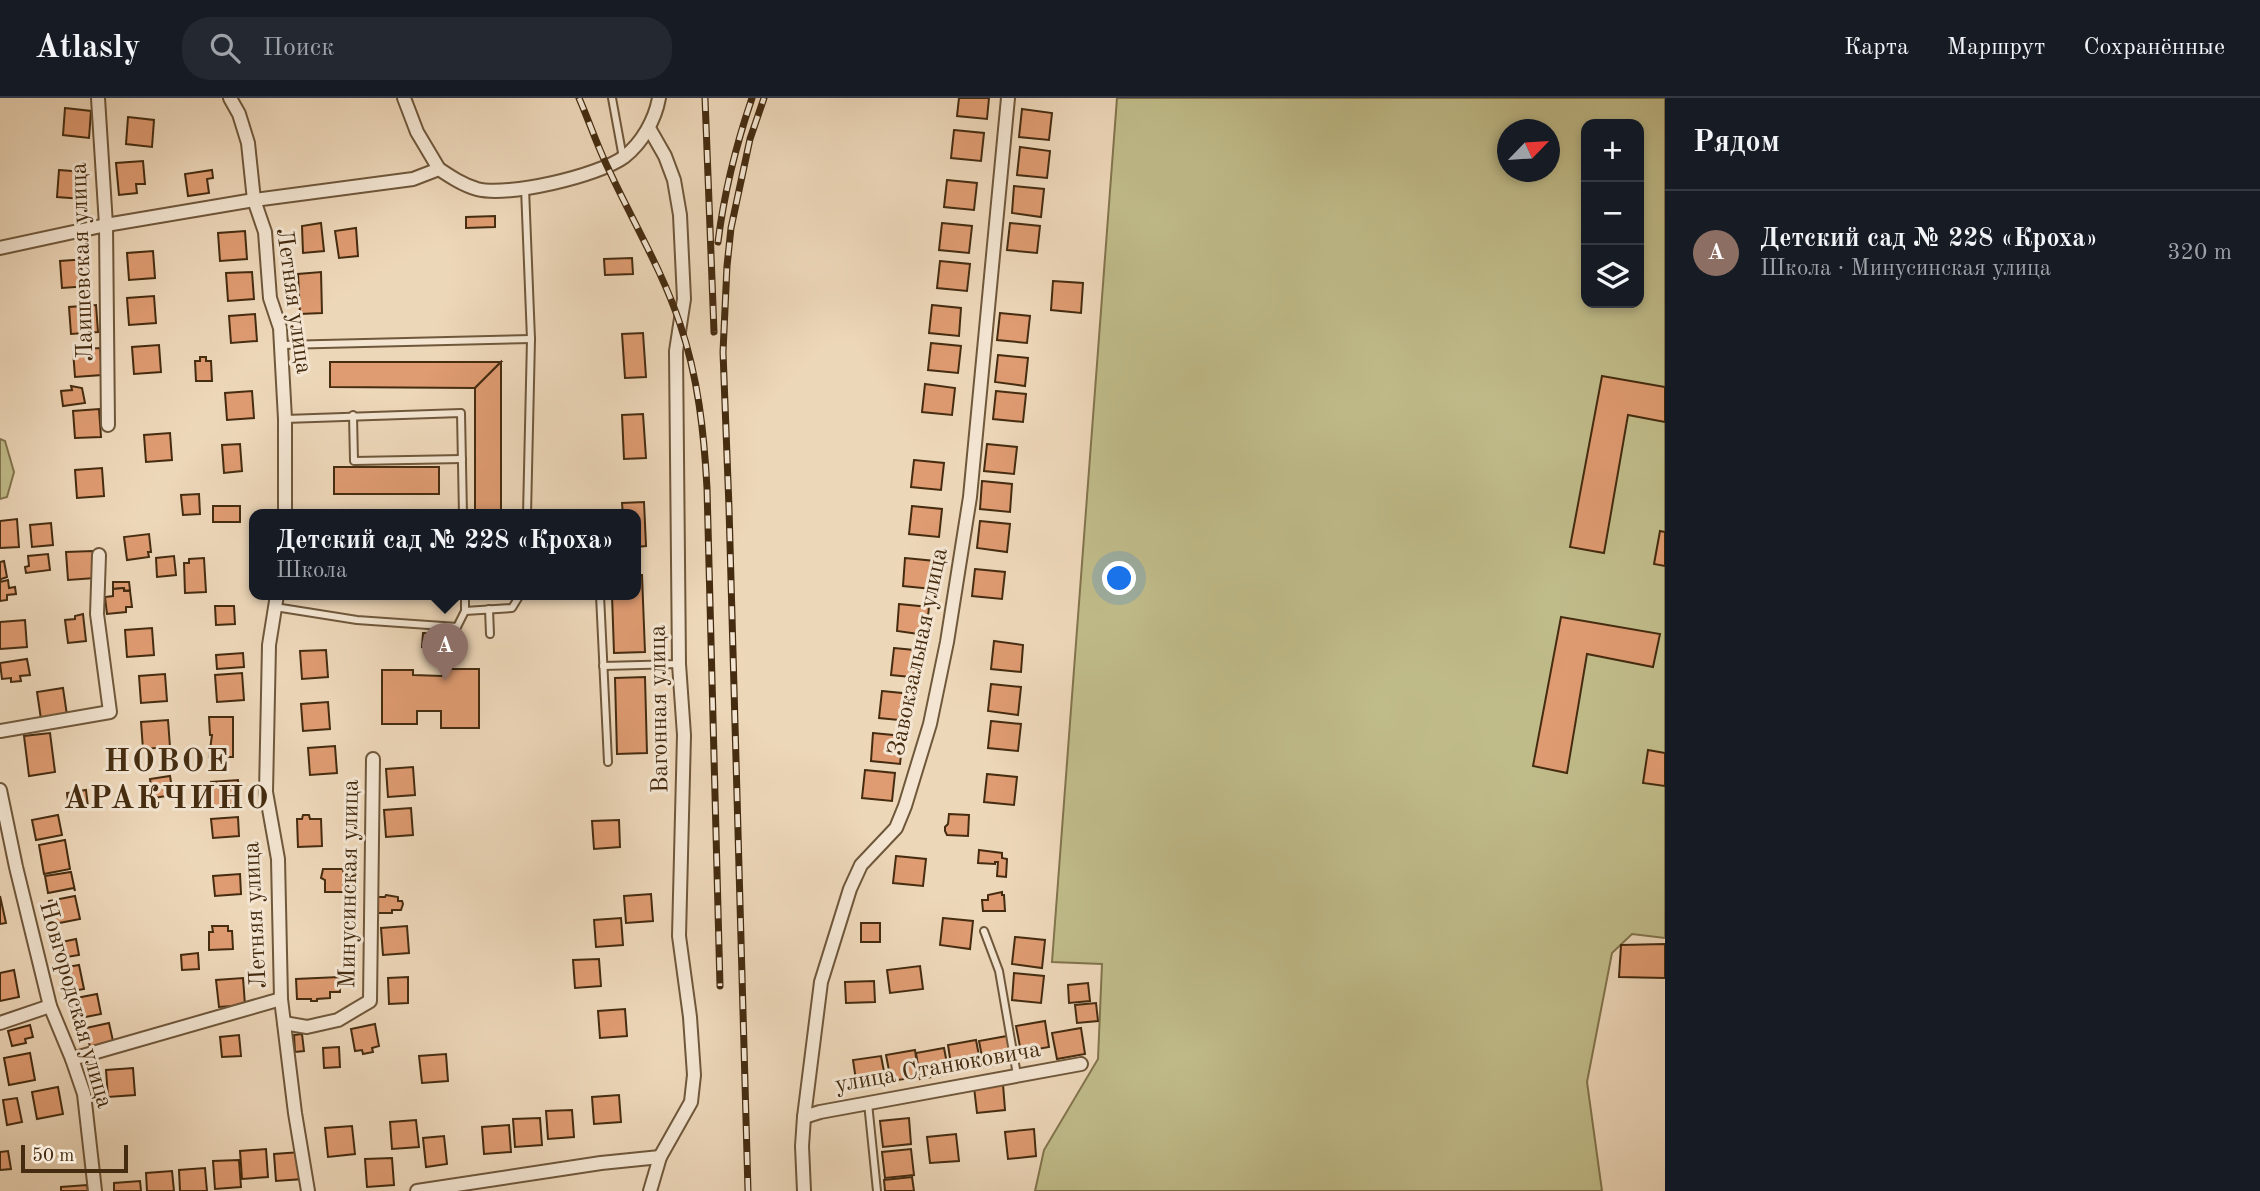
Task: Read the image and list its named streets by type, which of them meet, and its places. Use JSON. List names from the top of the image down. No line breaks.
{"streets":{"street":["Лаишевская улица","Летняя улица","Завокзальная улица","Вагонная улица","Минусинская улица","Новгородская улица","улица Станюковича"]},"crossings":[["Летняя улица","Минусинская улица"],["Завокзальная улица","улица Станюковича"]],"districts":["НОВОЕ АРАКЧИНО"],"scale_bar":"50 m","north":"top right","page":{"header":"Atlasly","search":"Поиск","nav":["Карта","Маршрут","Сохранённые"],"heading":"Рядом","map_buttons":["+","−"],"list":[{"mark":"A","name":"Детский сад № 228 «Кроха»","note":"Школа · Минусинская улица","value":"320 m"}],"popup":["Детский сад № 228 «Кроха»","Школа"],"pins":"A","scale":"50 m"}}
